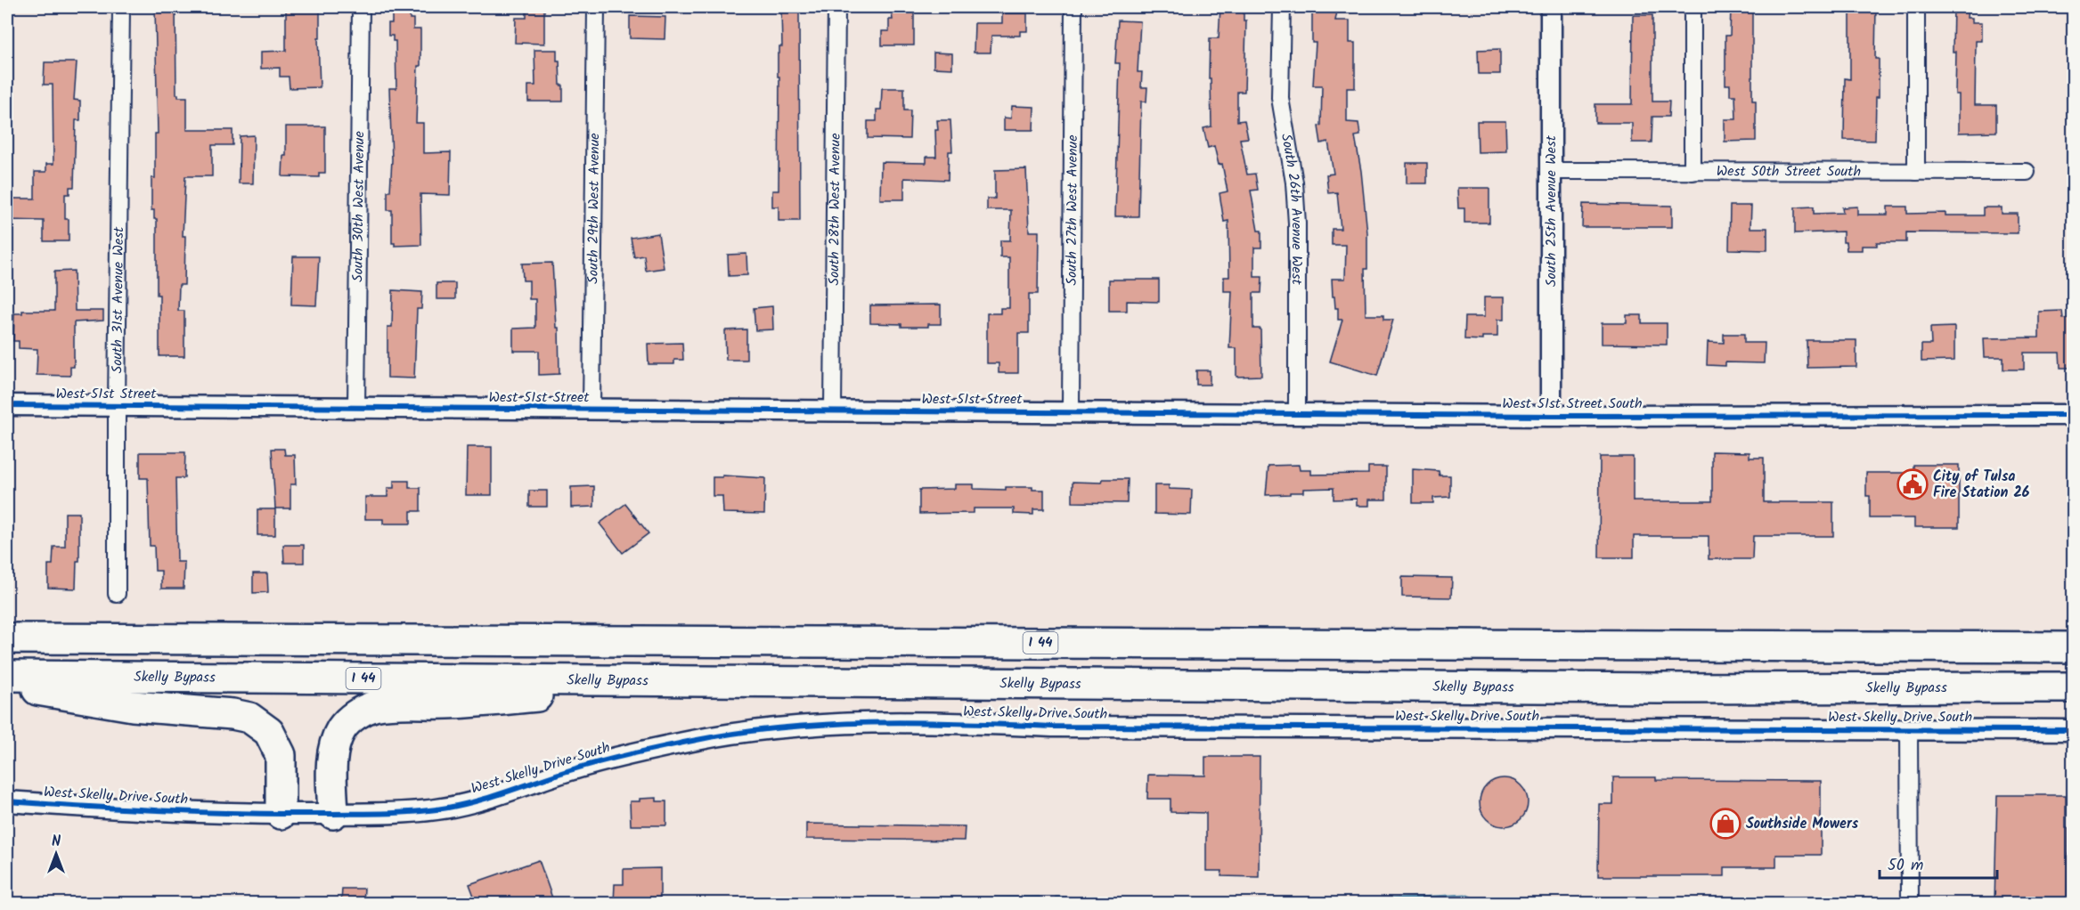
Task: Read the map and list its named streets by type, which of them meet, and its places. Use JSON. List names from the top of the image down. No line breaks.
{"streets":{"highway":["I 44","Skelly Bypass"],"street":["West 50th Street South","South 30th West Avenue","South 29th West Avenue","South 28th West Avenue","South 27th West Avenue","South 26th Avenue West","South 25th Avenue West","South 31st Avenue West","West 51st Street","West 51st Street South","West Skelly Drive South"]},"crossings":[["West 50th Street South","South 25th Avenue West"],["South 30th West Avenue","West 51st Street"],["South 29th West Avenue","West 51st Street"],["South 28th West Avenue","West 51st Street"],["South 27th West Avenue","West 51st Street"],["South 27th West Avenue","West 51st Street South"],["South 26th Avenue West","West 51st Street South"],["South 25th Avenue West","West 51st Street South"],["South 31st Avenue West","West 51st Street"],["West 51st Street","West 51st Street South"]],"places":{"public building":["City of Tulsa Fire Station 26"],"shop":["Southside Mowers"]},"scale_bar":"50 m","north":"top"}
